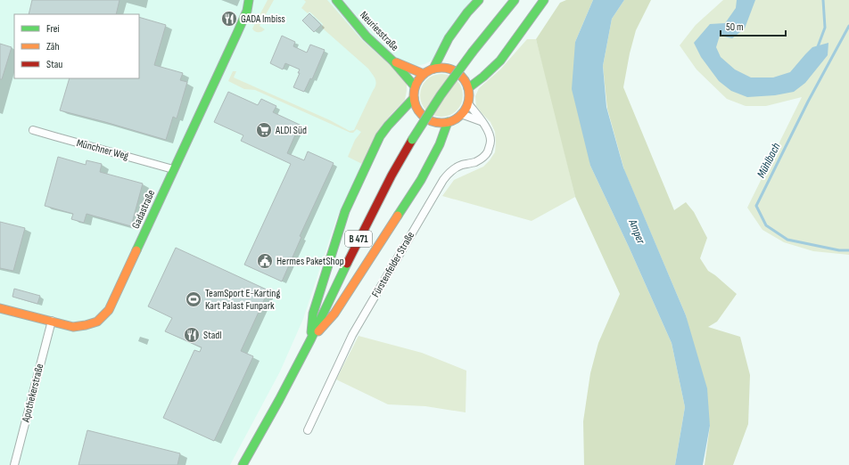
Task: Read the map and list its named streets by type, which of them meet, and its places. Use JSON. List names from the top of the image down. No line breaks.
{"streets":{"main road":["Neuriesstraße","Gadastraße","B 471"],"street":["Münchner Weg","Fürstenfelder Straße","Apothekerstraße"]},"crossings":[["Neuriesstraße","Fürstenfelder Straße"],["Münchner Weg","Gadastraße"],["Gadastraße","Apothekerstraße"]],"water":["Mühlbach","Amper"],"places":{"restaurant":["GADA Imbiss","Stadl"],"supermarket":["ALDI Süd"],"public building":["Hermes PaketShop"],"sports":["TeamSport E-Karting Kart Palast Funpark"]},"legend":["Frei","Zäh","Stau"],"scale_bar":"50 m"}
